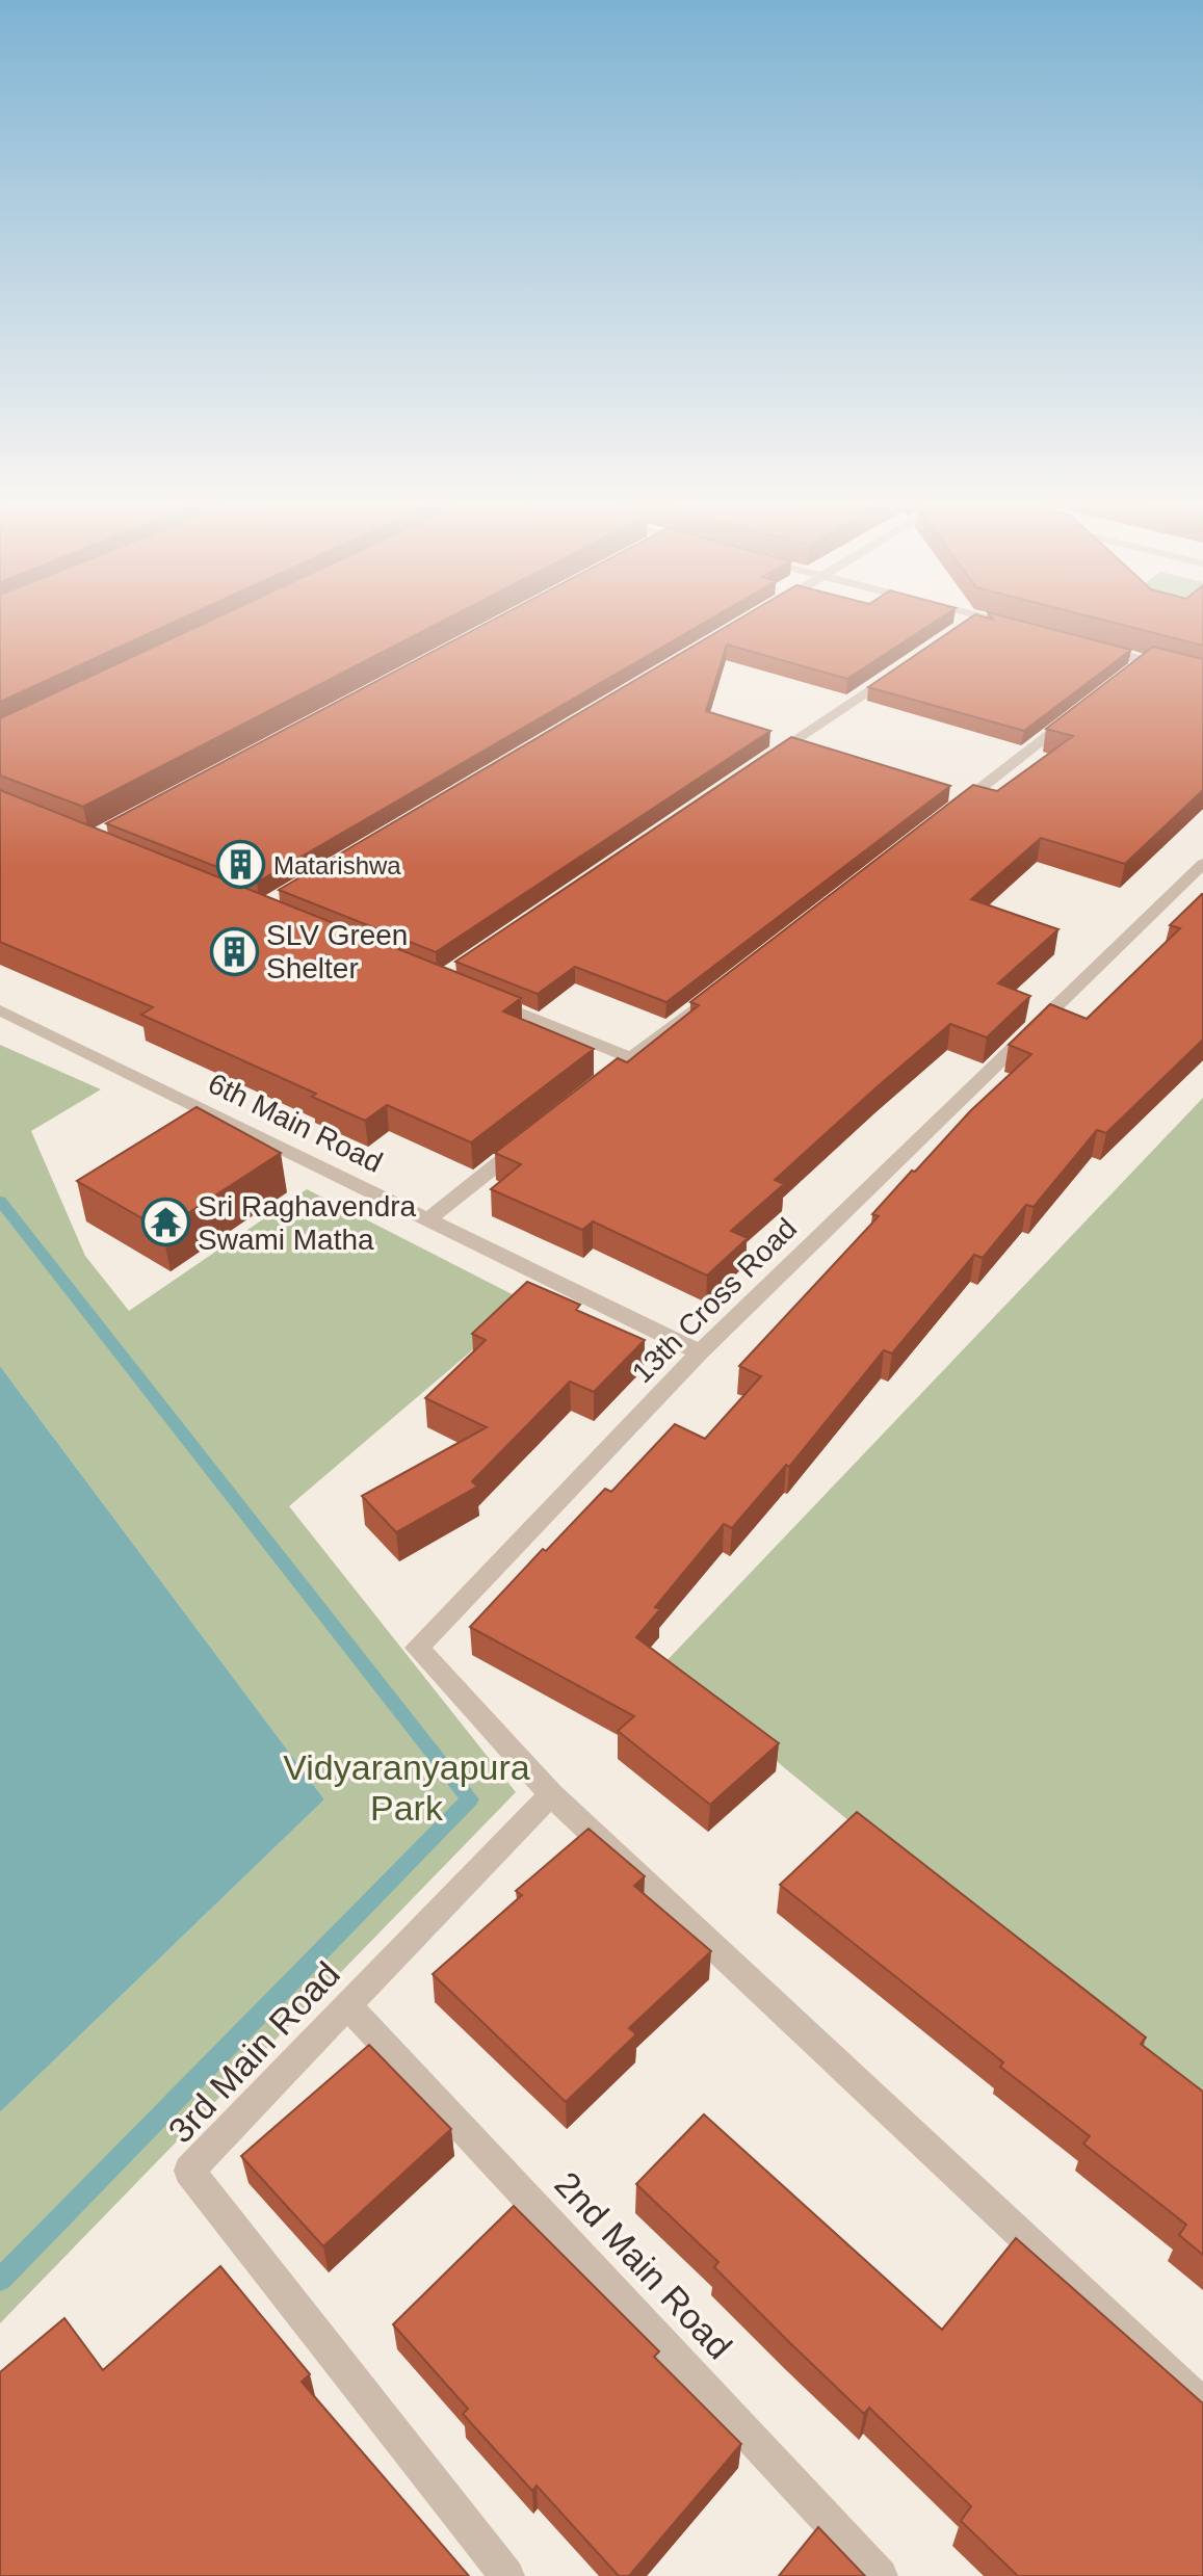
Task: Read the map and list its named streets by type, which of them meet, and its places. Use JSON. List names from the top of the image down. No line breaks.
{"streets":{"street":["6th Main Road","13th Cross Road","3rd Main Road","2nd Main Road"]},"crossings":[["6th Main Road","13th Cross Road"],["13th Cross Road","3rd Main Road"],["3rd Main Road","2nd Main Road"]],"parks":["Vidyaranyapura Park"],"places":{"building":["Matarishwa","SLV Green Shelter"],"temple":["Sri Raghavendra Swami Matha"]}}
